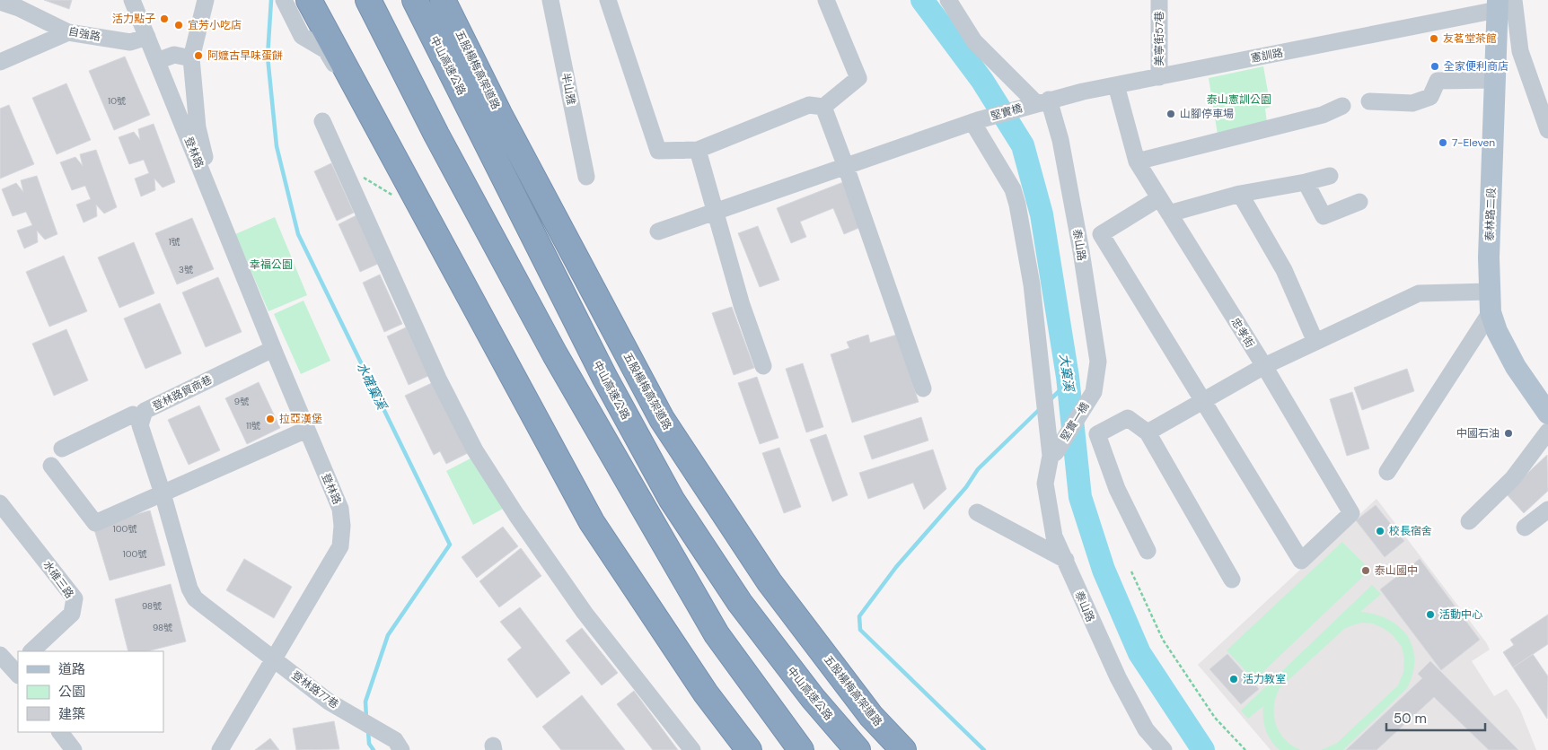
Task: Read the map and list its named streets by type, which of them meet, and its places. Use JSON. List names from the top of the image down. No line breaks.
{"streets":{"highway":["中山高速公路","五股楊梅高架道路"],"main road":["泰林路二段"],"street":["自強路","美寧街57巷","憲訓路","半山雅","堅實橋","登林路","泰山路","忠孝街","登林路貿商巷","堅實一橋","水碓三路","登林路77巷"]},"crossings":[["美寧街57巷","憲訓路"],["憲訓路","堅實橋"],["憲訓路","泰林路二段"],["憲訓路","泰山路"],["憲訓路","忠孝街"],["堅實橋","泰山路"],["登林路","登林路貿商巷"],["登林路","登林路77巷"],["泰山路","堅實一橋"],["登林路貿商巷","登林路77巷"]],"water":["大窠溪","水確窠溪"],"parks":["泰山憲訓公園","幸福公園"],"places":["活力點子","宜芳小吃店","友茗堂茶館","阿嬤古早味蛋餅","全家便利商店","山腳停車場","7-Eleven","拉亞漢堡","中國石油","校長宿舍","泰山國中","活動中心","活力教室"],"house_numbers":["10號","1號","3號","9號","11號","100號","100號","98號","98號"],"legend":["道路","公園","建築"],"scale_bar":"50 m"}
